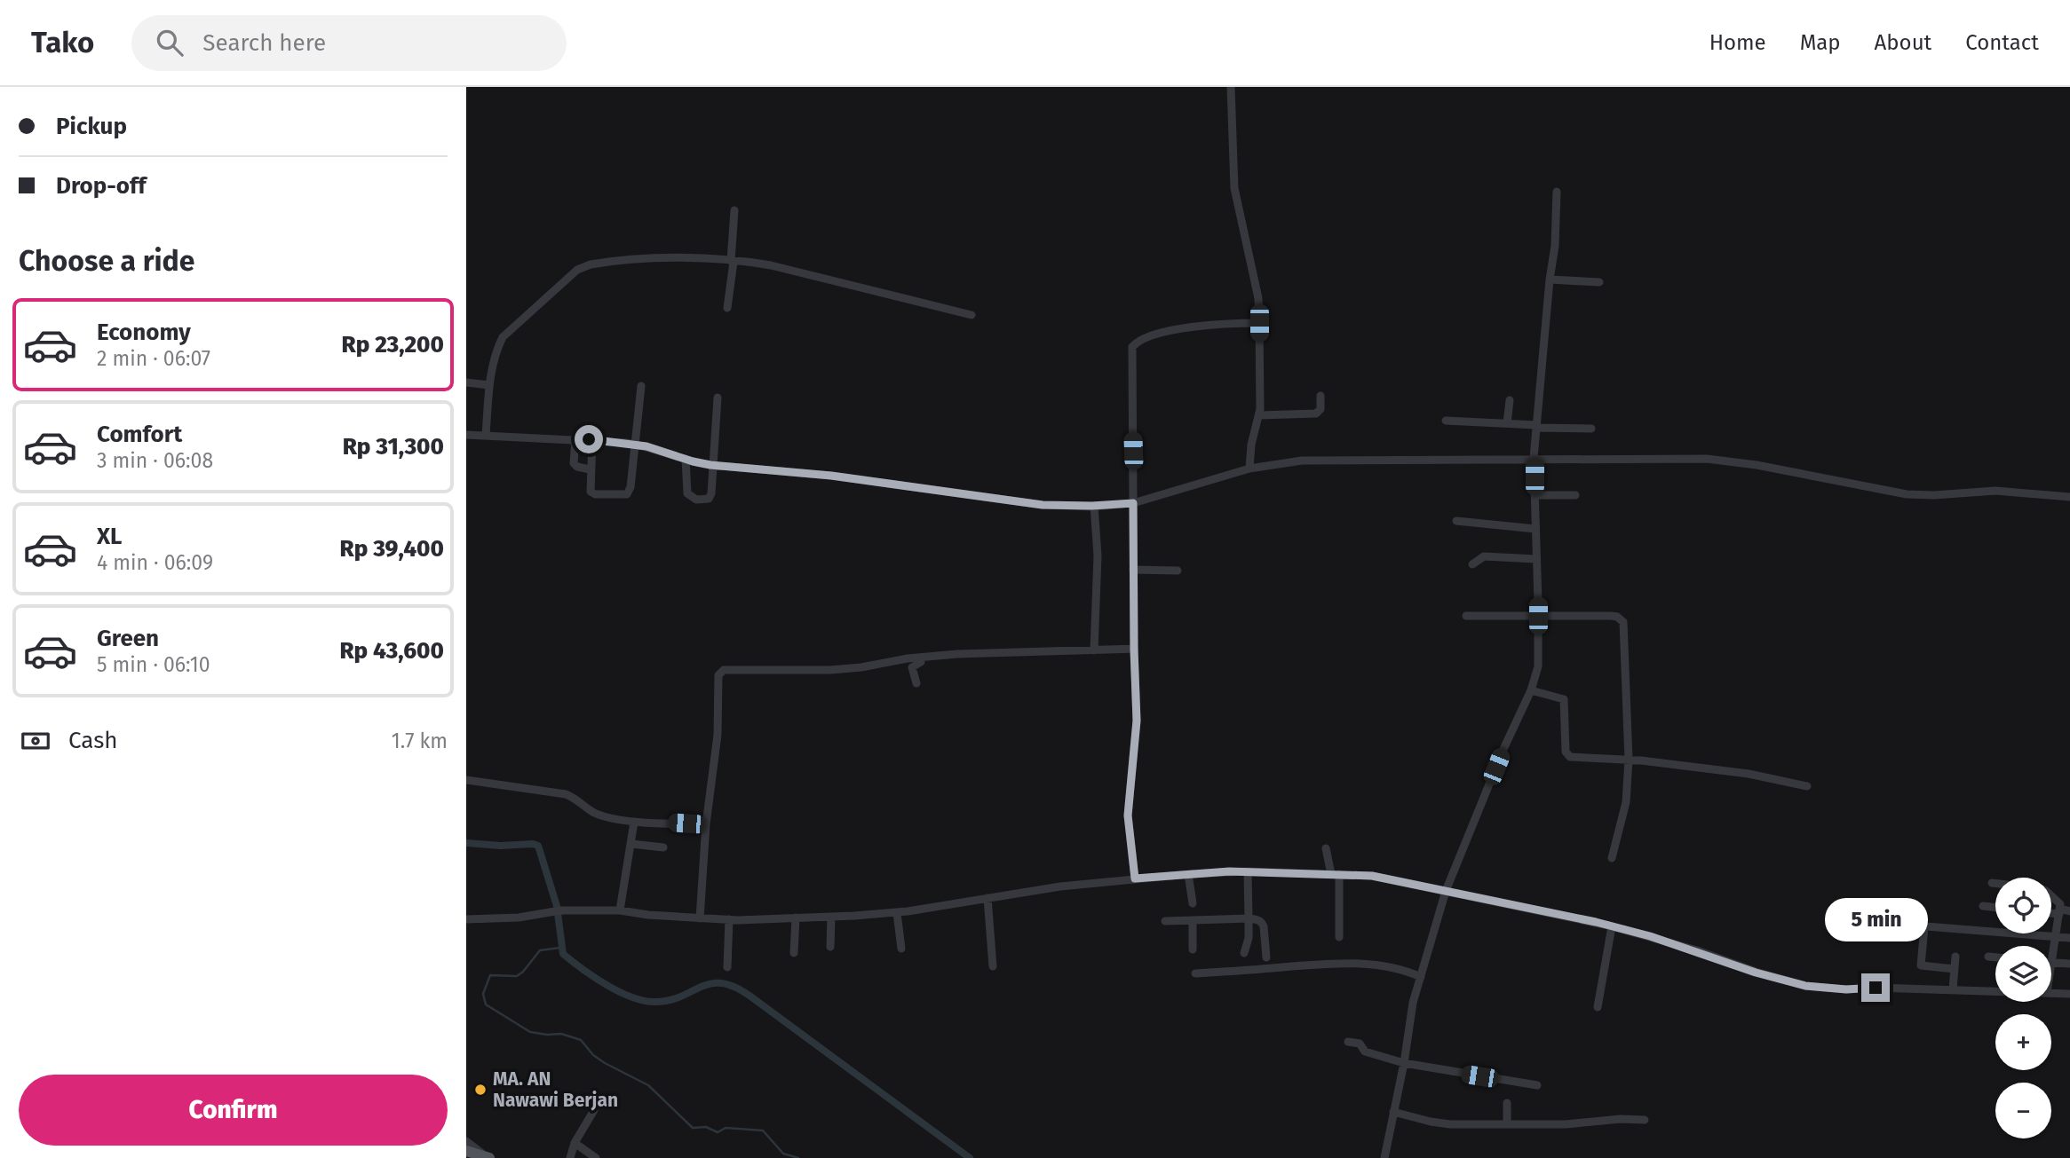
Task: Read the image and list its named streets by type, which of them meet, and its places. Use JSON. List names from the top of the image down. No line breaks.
{"places":["MA. AN Nawawi Berjan"],"page":{"header":"Tako","search":"Search here","nav":["Home","Map","About","Contact"],"banner":["Pickup","Drop-off"],"heading":"Choose a ride","list":[{"name":"Economy","note":"2 min · 06:07","value":"Rp 23,200"},{"name":"Comfort","note":"3 min · 06:08","value":"Rp 31,300"},{"name":"XL","note":"4 min · 06:09","value":"Rp 39,400"},{"name":"Green","note":"5 min · 06:10","value":"Rp 43,600"}],"pay":["Cash","1.7 km"],"map_buttons":["+","−"],"bubble":"5 min","buttons":"Confirm"}}
